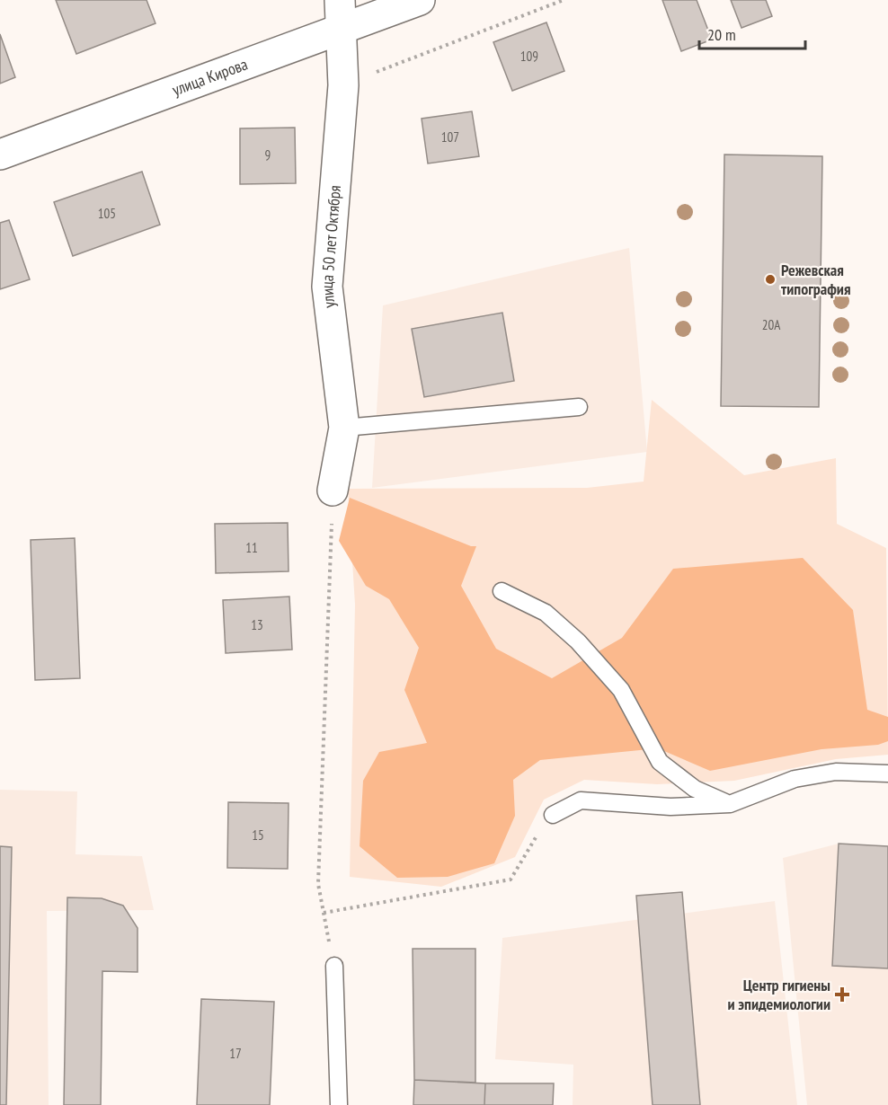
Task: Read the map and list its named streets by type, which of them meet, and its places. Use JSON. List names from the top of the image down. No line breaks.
{"streets":{"street":["улица Кирова","улица 50 лет Октября"]},"crossings":[["улица Кирова","улица 50 лет Октября"]],"places":{"other":["Режевская типография"],"health":["Центр гигиены и эпидемиологии"]},"house_numbers":["109","107","9","105","20А","11","13","15","17"],"scale_bar":"20 m"}
